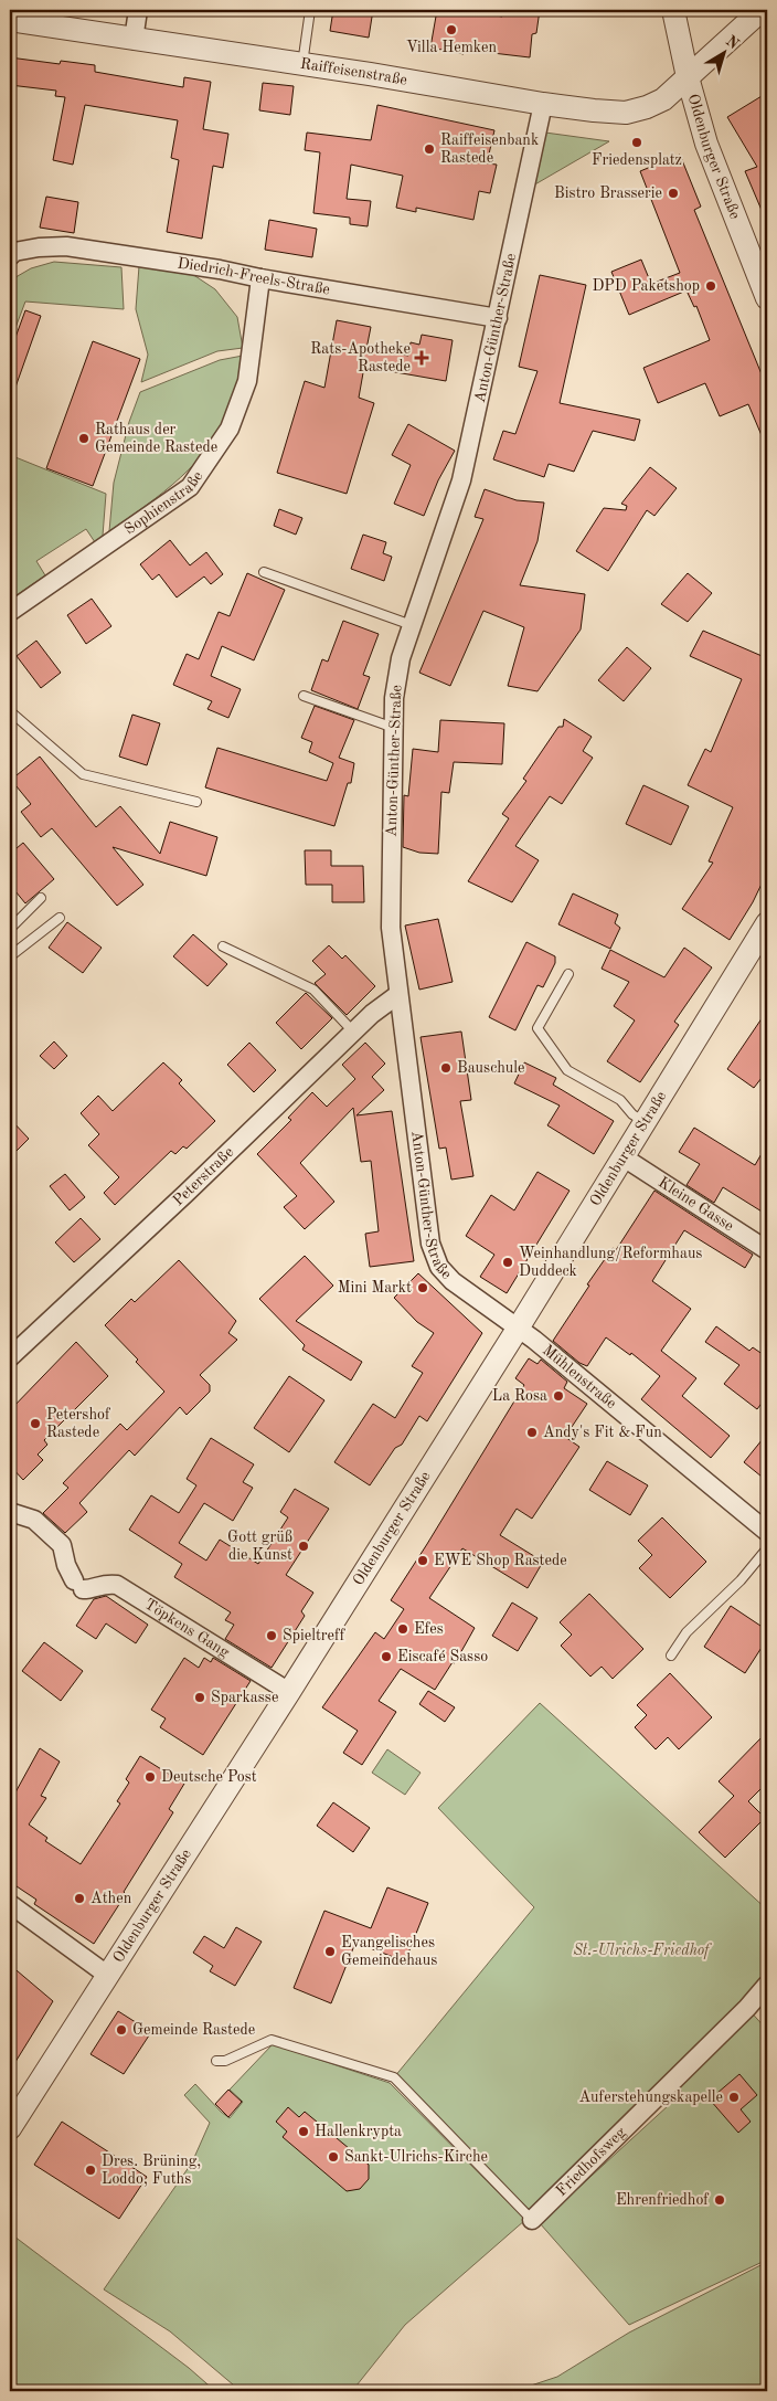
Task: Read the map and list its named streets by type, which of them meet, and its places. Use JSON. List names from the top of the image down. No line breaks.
{"streets":{"street":["Raiffeisenstraße","Oldenburger Straße","Diedrich-Freels-Straße","Anton-Günther-Straße","Sophienstraße","Peterstraße","Kleine Gasse","Mühlenstraße","Töpkens Gang","Friedhofsweg"]},"crossings":[["Raiffeisenstraße","Oldenburger Straße"],["Raiffeisenstraße","Anton-Günther-Straße"],["Oldenburger Straße","Anton-Günther-Straße"],["Oldenburger Straße","Kleine Gasse"],["Oldenburger Straße","Mühlenstraße"],["Oldenburger Straße","Töpkens Gang"],["Diedrich-Freels-Straße","Anton-Günther-Straße"],["Diedrich-Freels-Straße","Sophienstraße"],["Anton-Günther-Straße","Peterstraße"],["Anton-Günther-Straße","Mühlenstraße"]],"parks":["St.-Ulrichs-Friedhof"],"places":{"other":["Villa Hemken","Friedensplatz","Raiffeisenbank Rastede","Bistro Brasserie","DPD Paketshop","Rathaus der Gemeinde Rastede","Bauschule","Weinhandlung/Reformhaus Duddeck","Mini Markt","La Rosa","Petershof Rastede","Andy's Fit & Fun","Gott grüß die Kunst","EWE Shop Rastede","Efes","Spieltreff","Eiscafé Sasso","Sparkasse","Deutsche Post","Athen","Evangelisches Gemeindehaus","Gemeinde Rastede","Auferstehungskapelle","Hallenkrypta","Sankt-Ulrichs-Kirche","Dres. Brüning, Loddo, Fuths","Ehrenfriedhof"],"health":["Rats-Apotheke Rastede"]},"north":"top right"}
